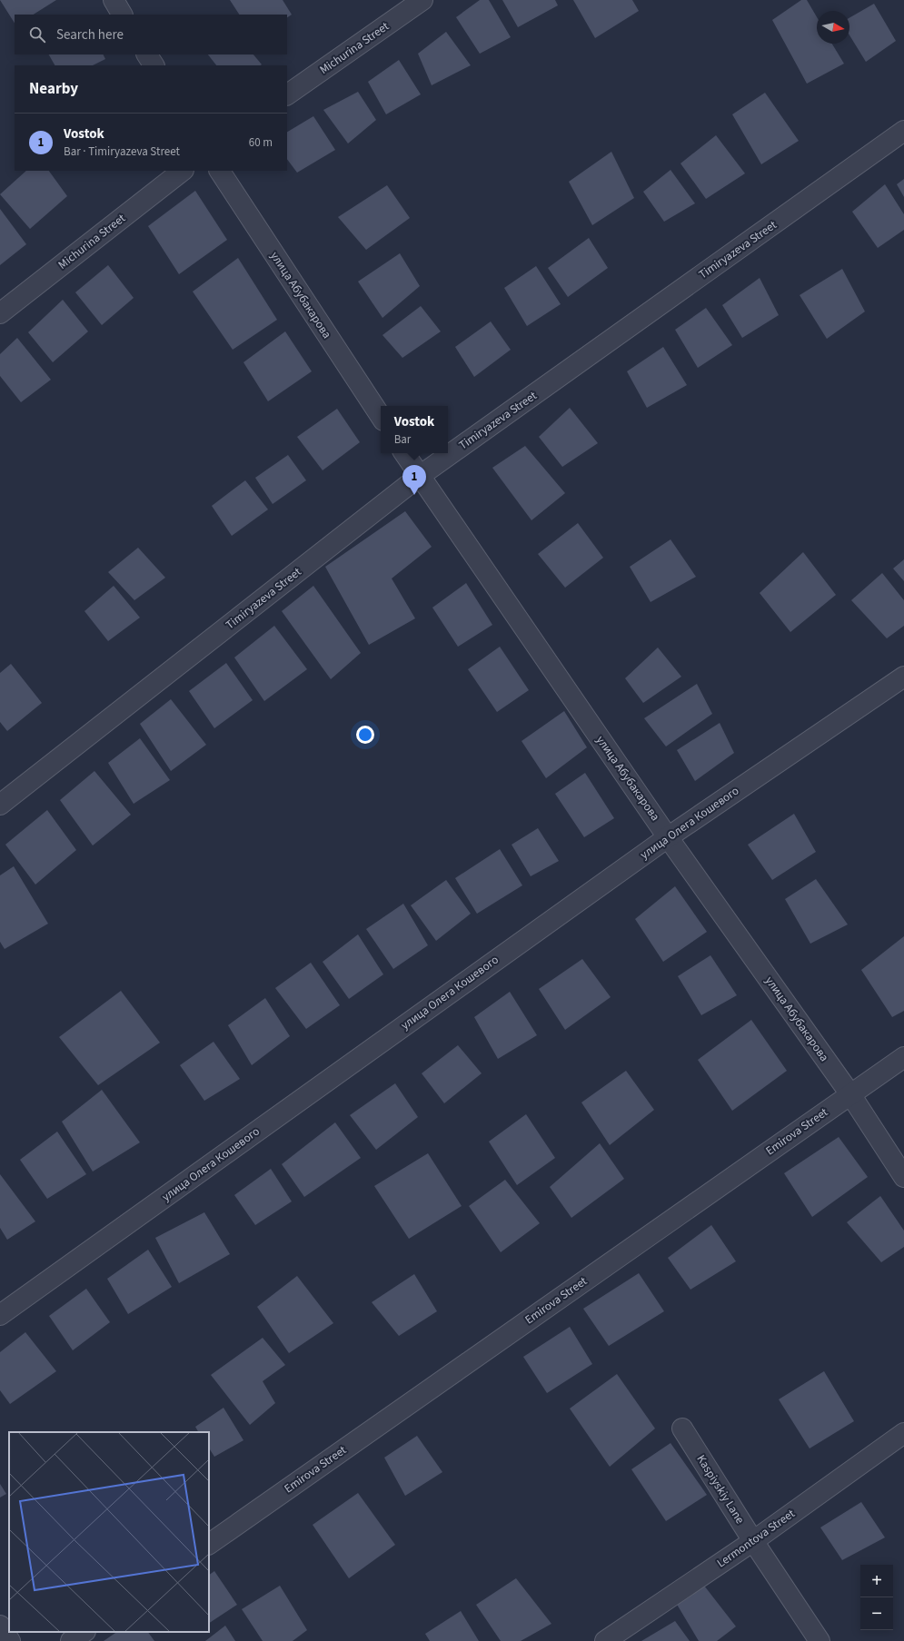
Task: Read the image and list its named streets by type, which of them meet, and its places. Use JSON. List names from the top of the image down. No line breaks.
{"streets":{"street":["Michurina Street","Timiryazeva Street","улица Абубакарова","улица Олега Кошевого","Emirova Street","Kaspiyskiy Lane","Lermontova Street"]},"crossings":[["Timiryazeva Street","улица Абубакарова"],["улица Абубакарова","улица Олега Кошевого"],["улица Абубакарова","Emirova Street"],["Kaspiyskiy Lane","Lermontova Street"]],"north":"right","page":{"search":"Search here","heading":"Nearby","list":[{"mark":"1","name":"Vostok","note":"Bar · Timiryazeva Street","value":"60 m"}],"popup":["Vostok","Bar"],"pins":"1","map_buttons":["+","−"]}}
